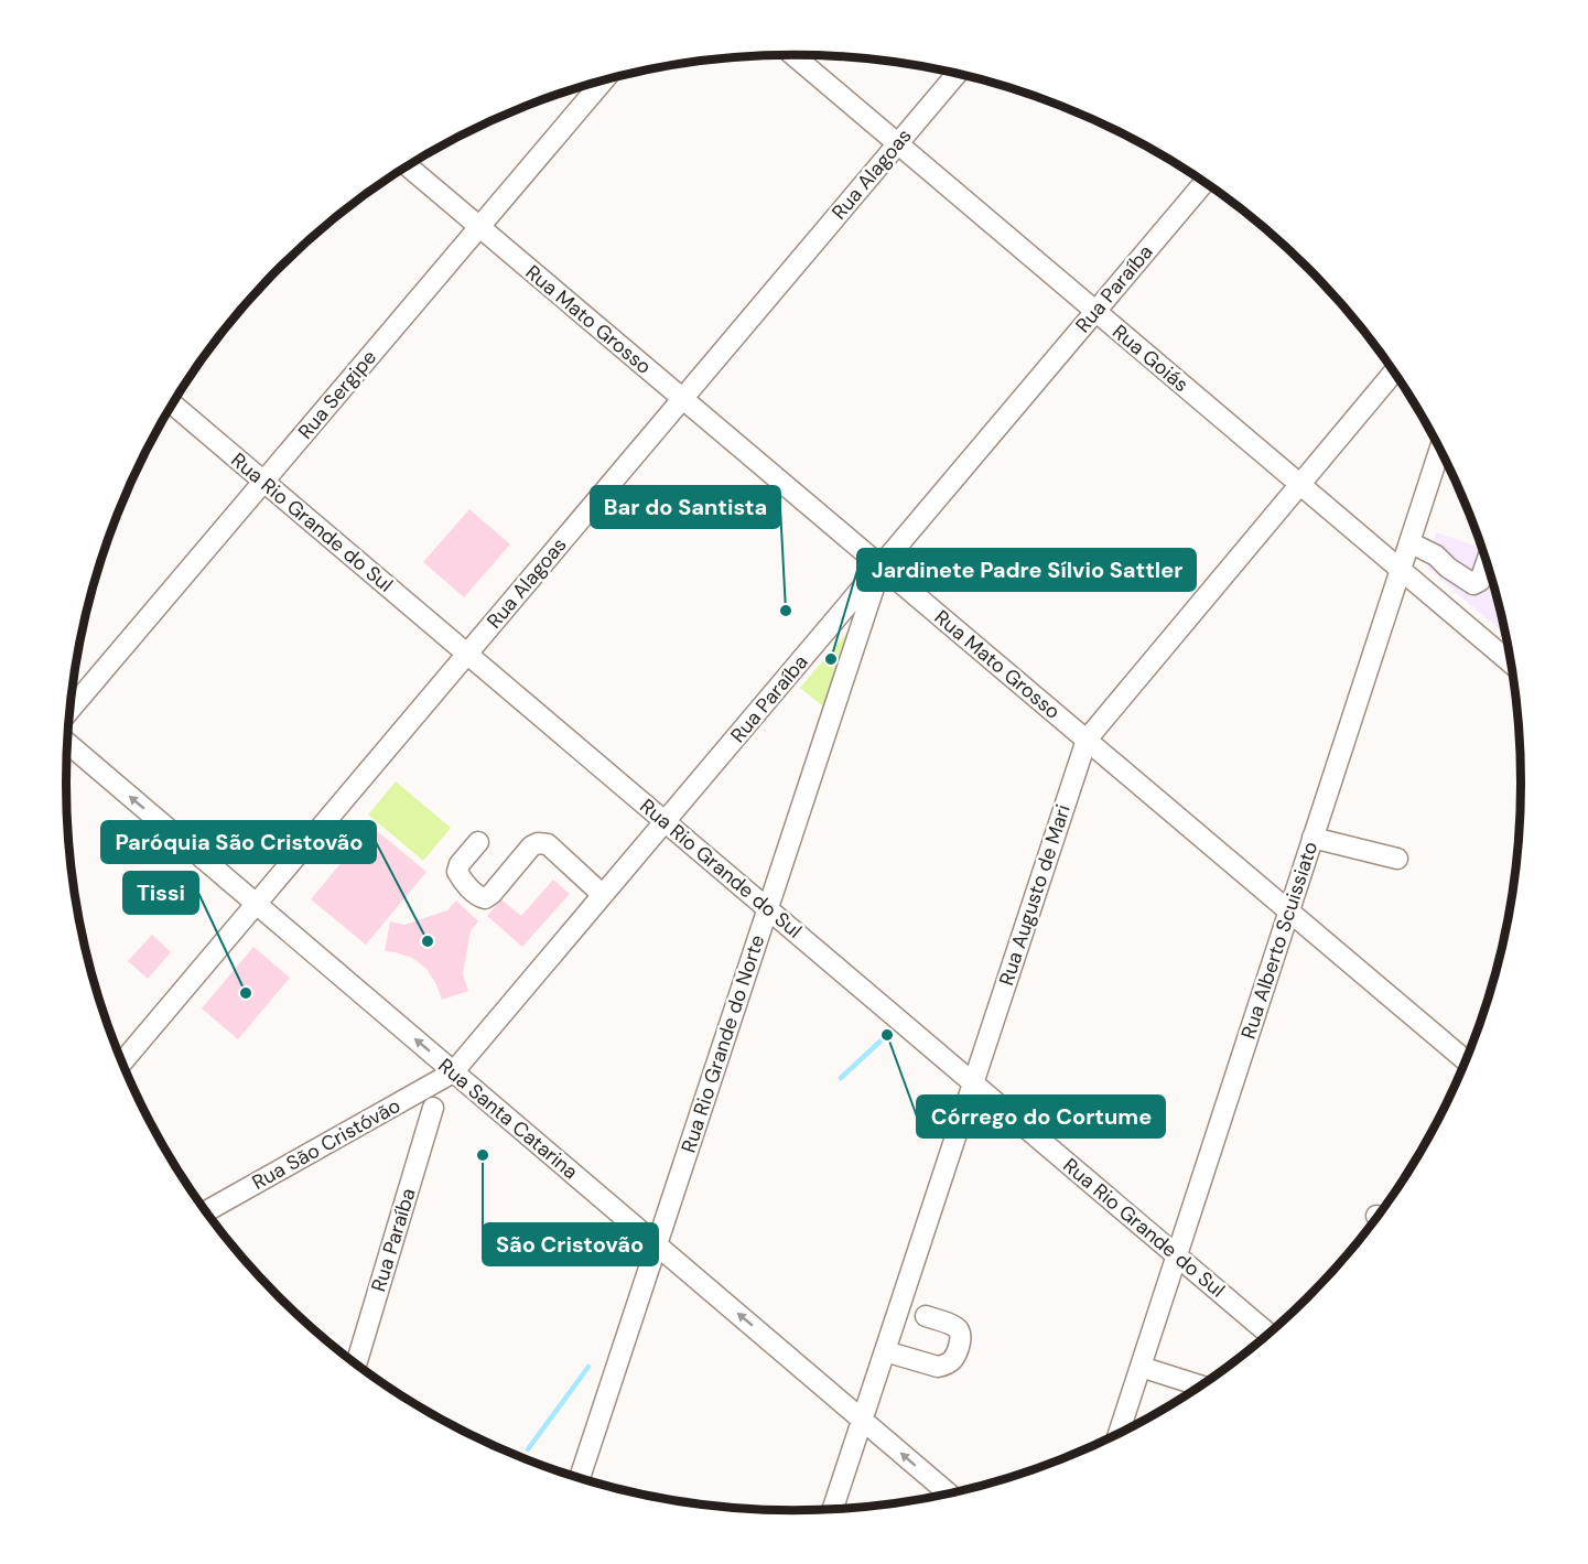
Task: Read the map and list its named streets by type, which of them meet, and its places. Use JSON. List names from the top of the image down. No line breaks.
{"streets":{"street":["Rua Alagoas","Rua Paraíba","Rua Mato Grosso","Rua Goiás","Rua Sergipe","Rua Rio Grande do Sul","Rua Augusto de Mari","Rua Alberto Scuissiato","Rua Rio Grande do Norte","Rua Santa Catarina","Rua São Cristóvão"]},"crossings":[["Rua Alagoas","Rua Mato Grosso"],["Rua Alagoas","Rua Goiás"],["Rua Alagoas","Rua Rio Grande do Sul"],["Rua Alagoas","Rua Santa Catarina"],["Rua Paraíba","Rua Mato Grosso"],["Rua Paraíba","Rua Goiás"],["Rua Paraíba","Rua Rio Grande do Sul"],["Rua Paraíba","Rua Rio Grande do Norte"],["Rua Paraíba","Rua Santa Catarina"],["Rua Paraíba","Rua São Cristóvão"],["Rua Mato Grosso","Rua Sergipe"],["Rua Mato Grosso","Rua Augusto de Mari"],["Rua Mato Grosso","Rua Alberto Scuissiato"],["Rua Mato Grosso","Rua Rio Grande do Norte"],["Rua Goiás","Rua Augusto de Mari"],["Rua Goiás","Rua Alberto Scuissiato"],["Rua Sergipe","Rua Rio Grande do Sul"],["Rua Rio Grande do Sul","Rua Augusto de Mari"],["Rua Rio Grande do Sul","Rua Alberto Scuissiato"],["Rua Rio Grande do Sul","Rua Rio Grande do Norte"],["Rua Augusto de Mari","Rua Santa Catarina"],["Rua Rio Grande do Norte","Rua Santa Catarina"],["Rua Santa Catarina","Rua São Cristóvão"]],"one_way":["Rua Santa Catarina"],"places":["Bar do Santista","Jardinete Padre Sílvio Sattler","Paróquia São Cristovão","Tissi","Córrego do Cortume","São Cristovão"]}
